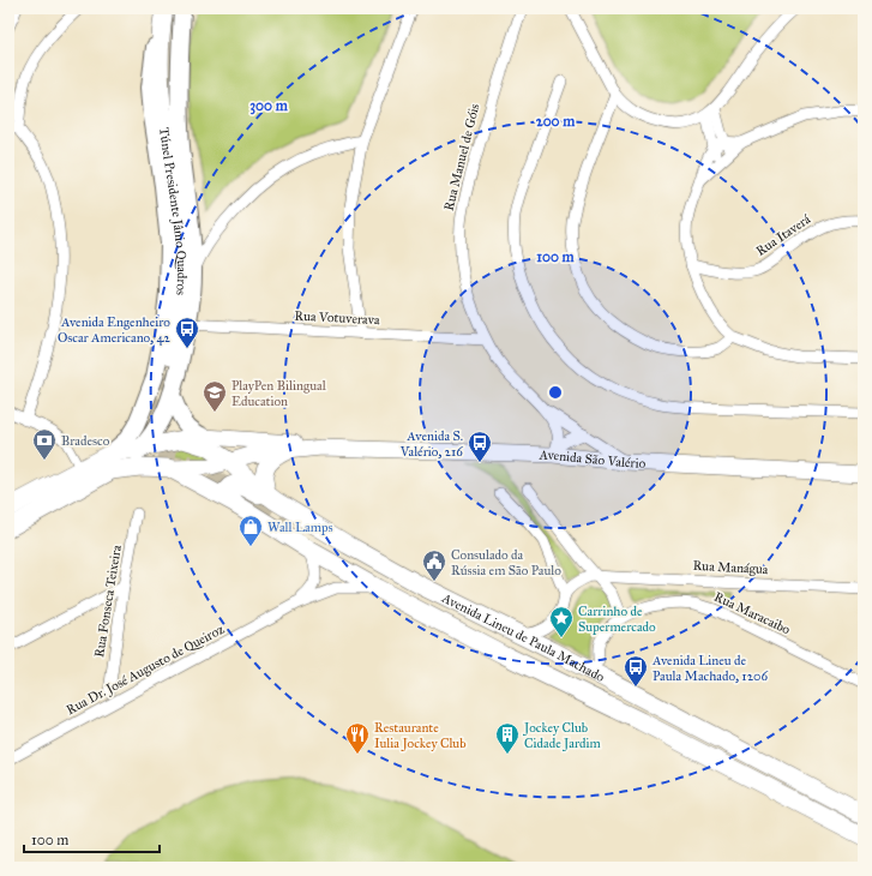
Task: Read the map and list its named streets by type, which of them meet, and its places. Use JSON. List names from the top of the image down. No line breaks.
{"streets":{"highway":["Túnel Presidente Jânio Quadros","Avenida Lineu de Paula Machado"],"main road":["Avenida São Valério"],"street":["Rua Manuel de Góis","Rua Itaverá","Rua Votuverava","Rua Manágua","Rua Fonseca Teixeira","Rua Maracaibo","Rua Dr. José Augusto de Queiroz"]},"crossings":[["Rua Manuel de Góis","Rua Votuverava"],["Rua Manuel de Góis","Avenida São Valério"],["Avenida São Valério","Avenida Lineu de Paula Machado"]],"places":{"bus stop":["Avenida Engenheiro Oscar Americano, 42","Avenida S. Valério, 216","Avenida Lineu de Paula Machado, 1206"],"school or university":["PlayPen Bilingual Education"],"bank":["Bradesco"],"shop":["Wall Lamps"],"public building":["Consulado da Rússia em São Paulo"],"place":["Carrinho de Supermercado"],"restaurant":["Restaurante Iulia Jockey Club"],"building":["Jockey Club Cidade Jardim"]},"scale_bar":"100 m","rings":["300 m","200 m","100 m"]}
